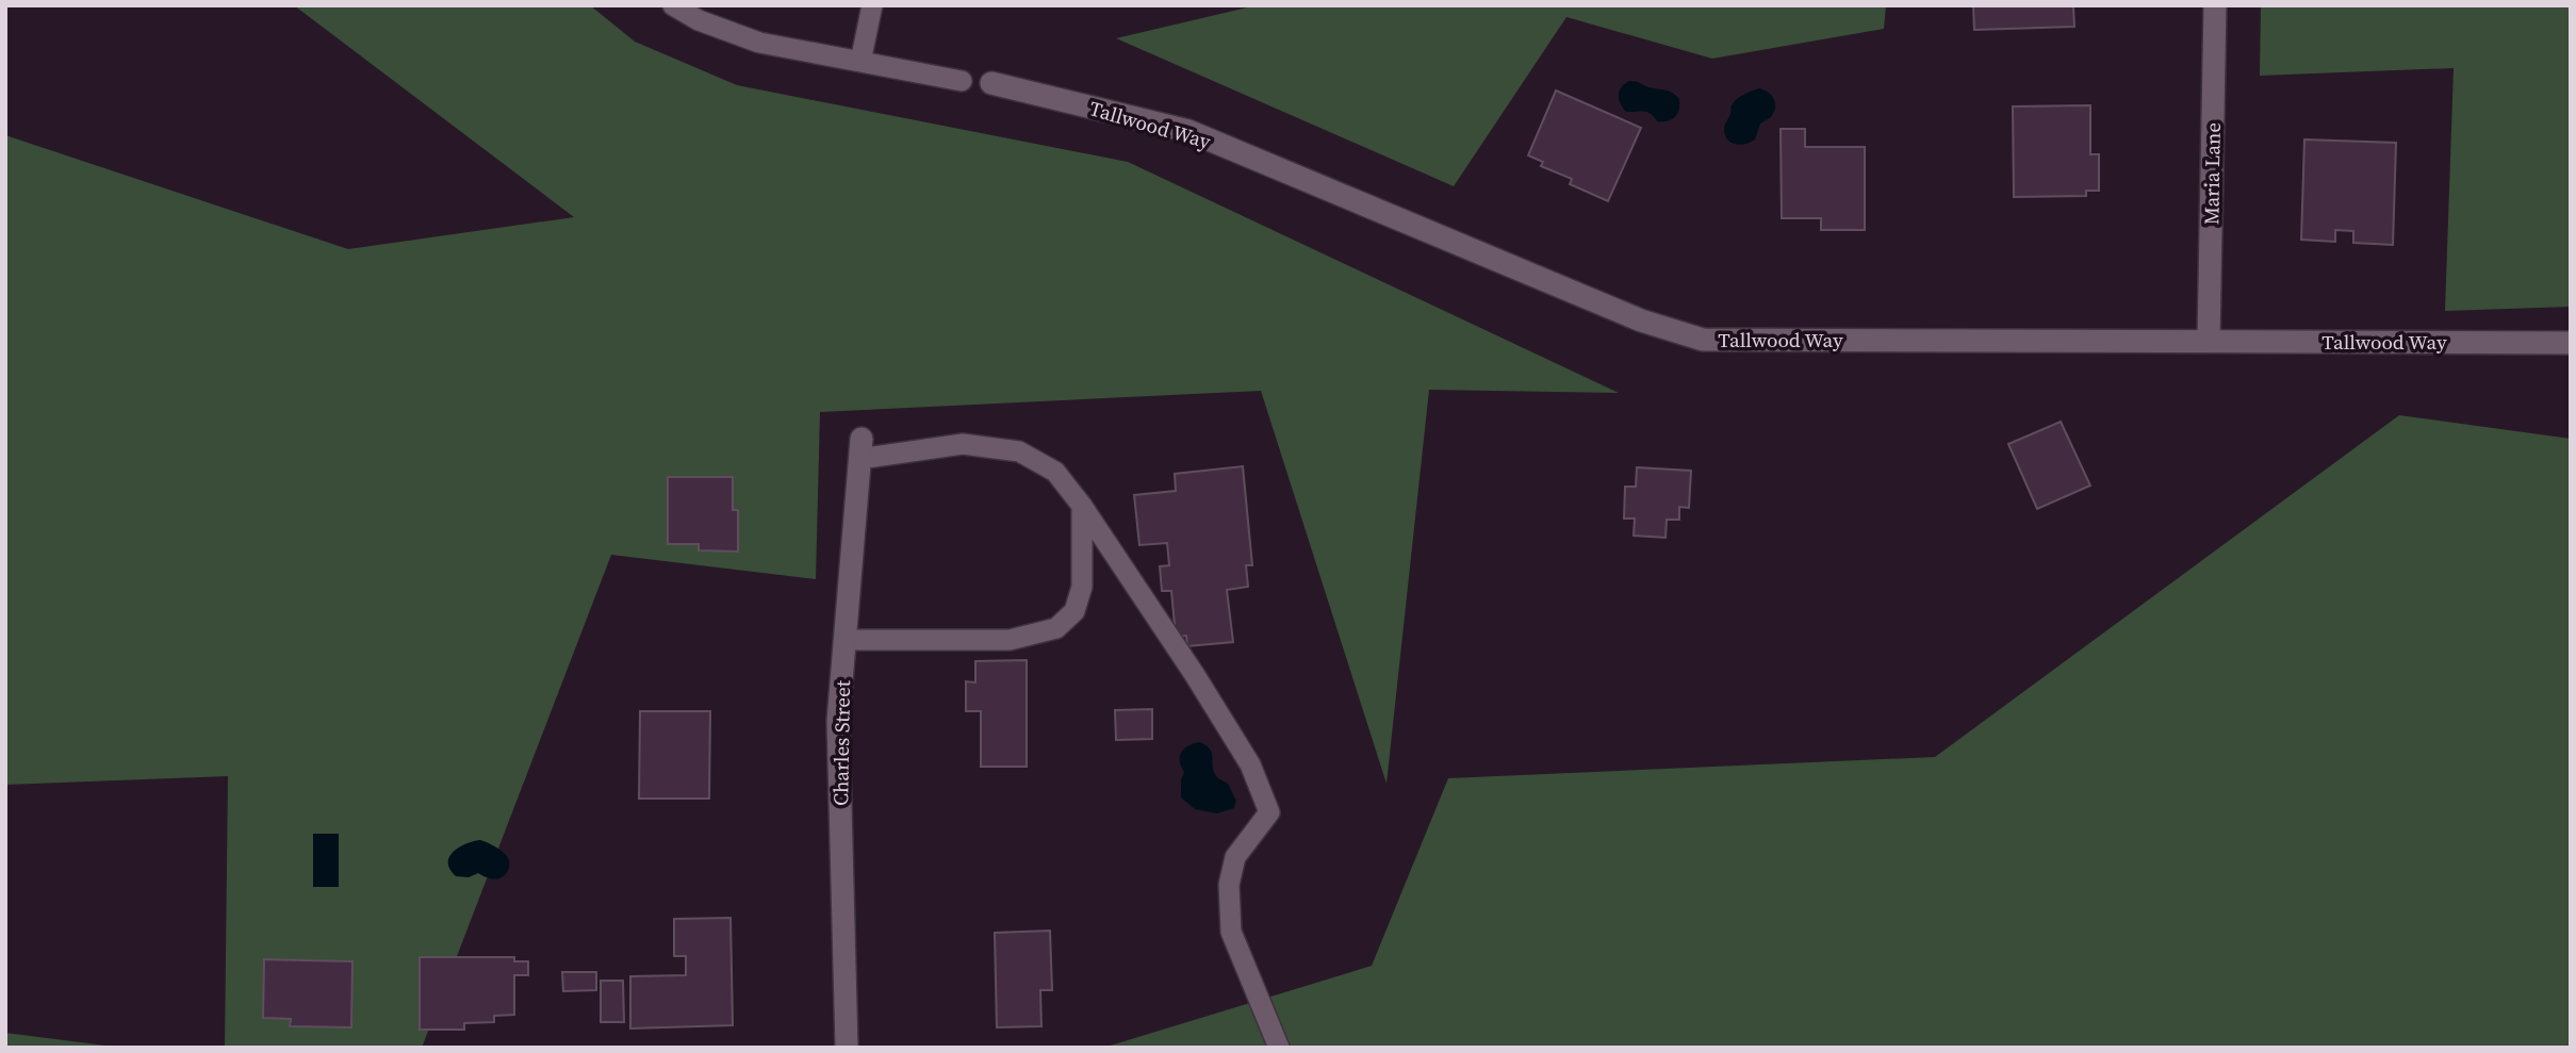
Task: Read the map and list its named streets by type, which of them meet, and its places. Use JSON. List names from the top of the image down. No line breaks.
{"streets":{"street":["Tallwood Way","Maria Lane","Charles Street"]},"crossings":[["Tallwood Way","Maria Lane"]]}
